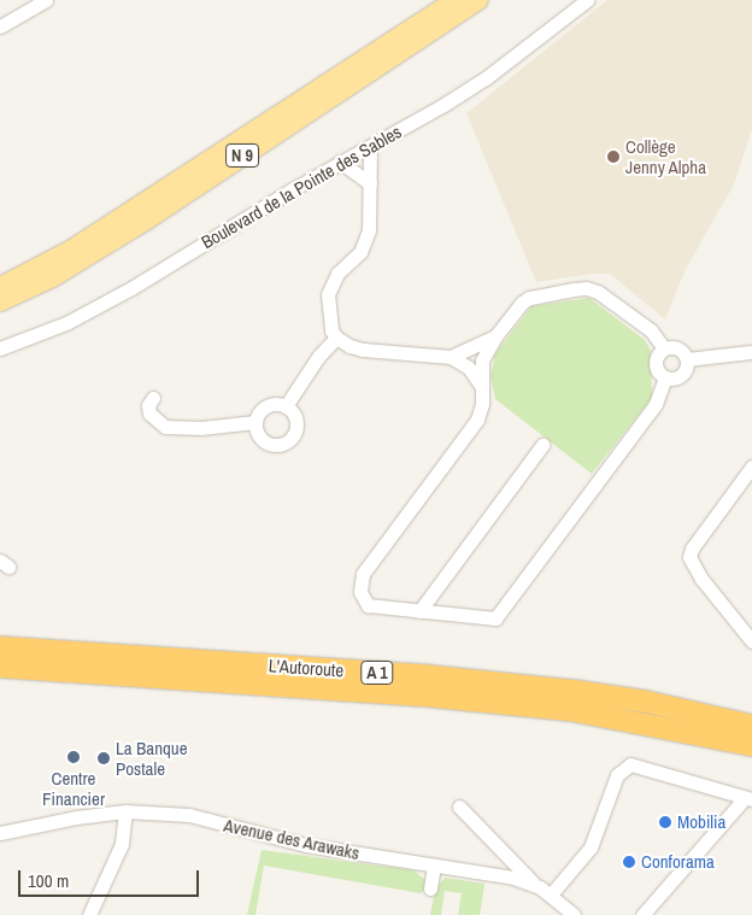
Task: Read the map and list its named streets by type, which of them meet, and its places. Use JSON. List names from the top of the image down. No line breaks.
{"streets":{"highway":["L'Autoroute","A 1"],"main road":["N 9"],"street":["Boulevard de la Pointe des Sables","Avenue des Arawaks"]},"places":["Collège Jenny Alpha","Centre Financier","La Banque Postale","Mobilia","Conforama"],"scale_bar":"100 m"}
